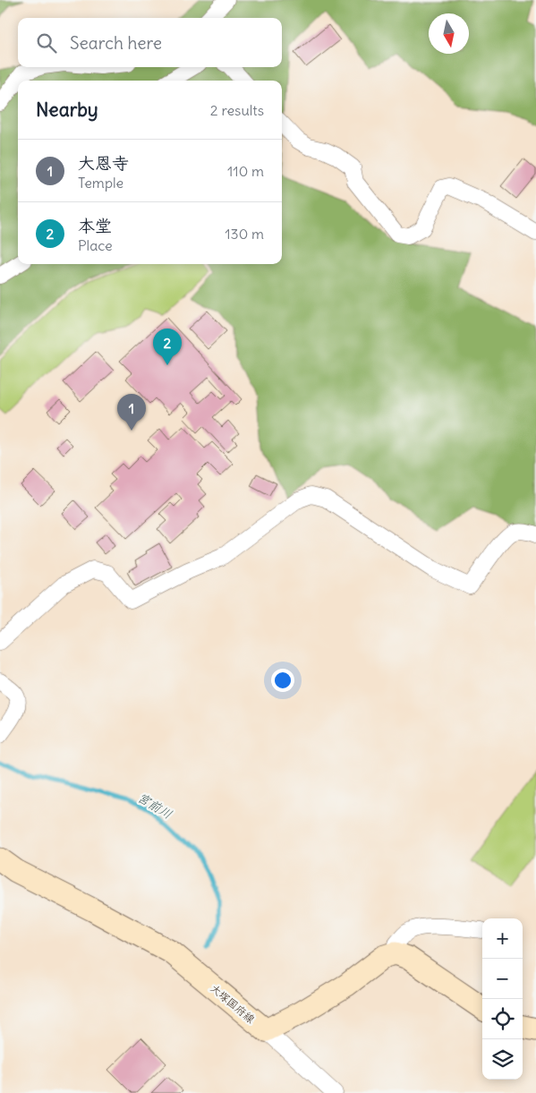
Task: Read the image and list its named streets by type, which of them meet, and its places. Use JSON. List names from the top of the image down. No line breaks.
{"streets":{"main road":["大塚国府線"]},"water":["宮前川"],"north":"bottom","page":{"search":"Search here","heading":["Nearby","2 results"],"list":[{"mark":"1","name":"大恩寺","note":"Temple","value":"110 m"},{"mark":"2","name":"本堂","note":"Place","value":"130 m"}],"pins":["2","1"],"map_buttons":["+","−"]}}
